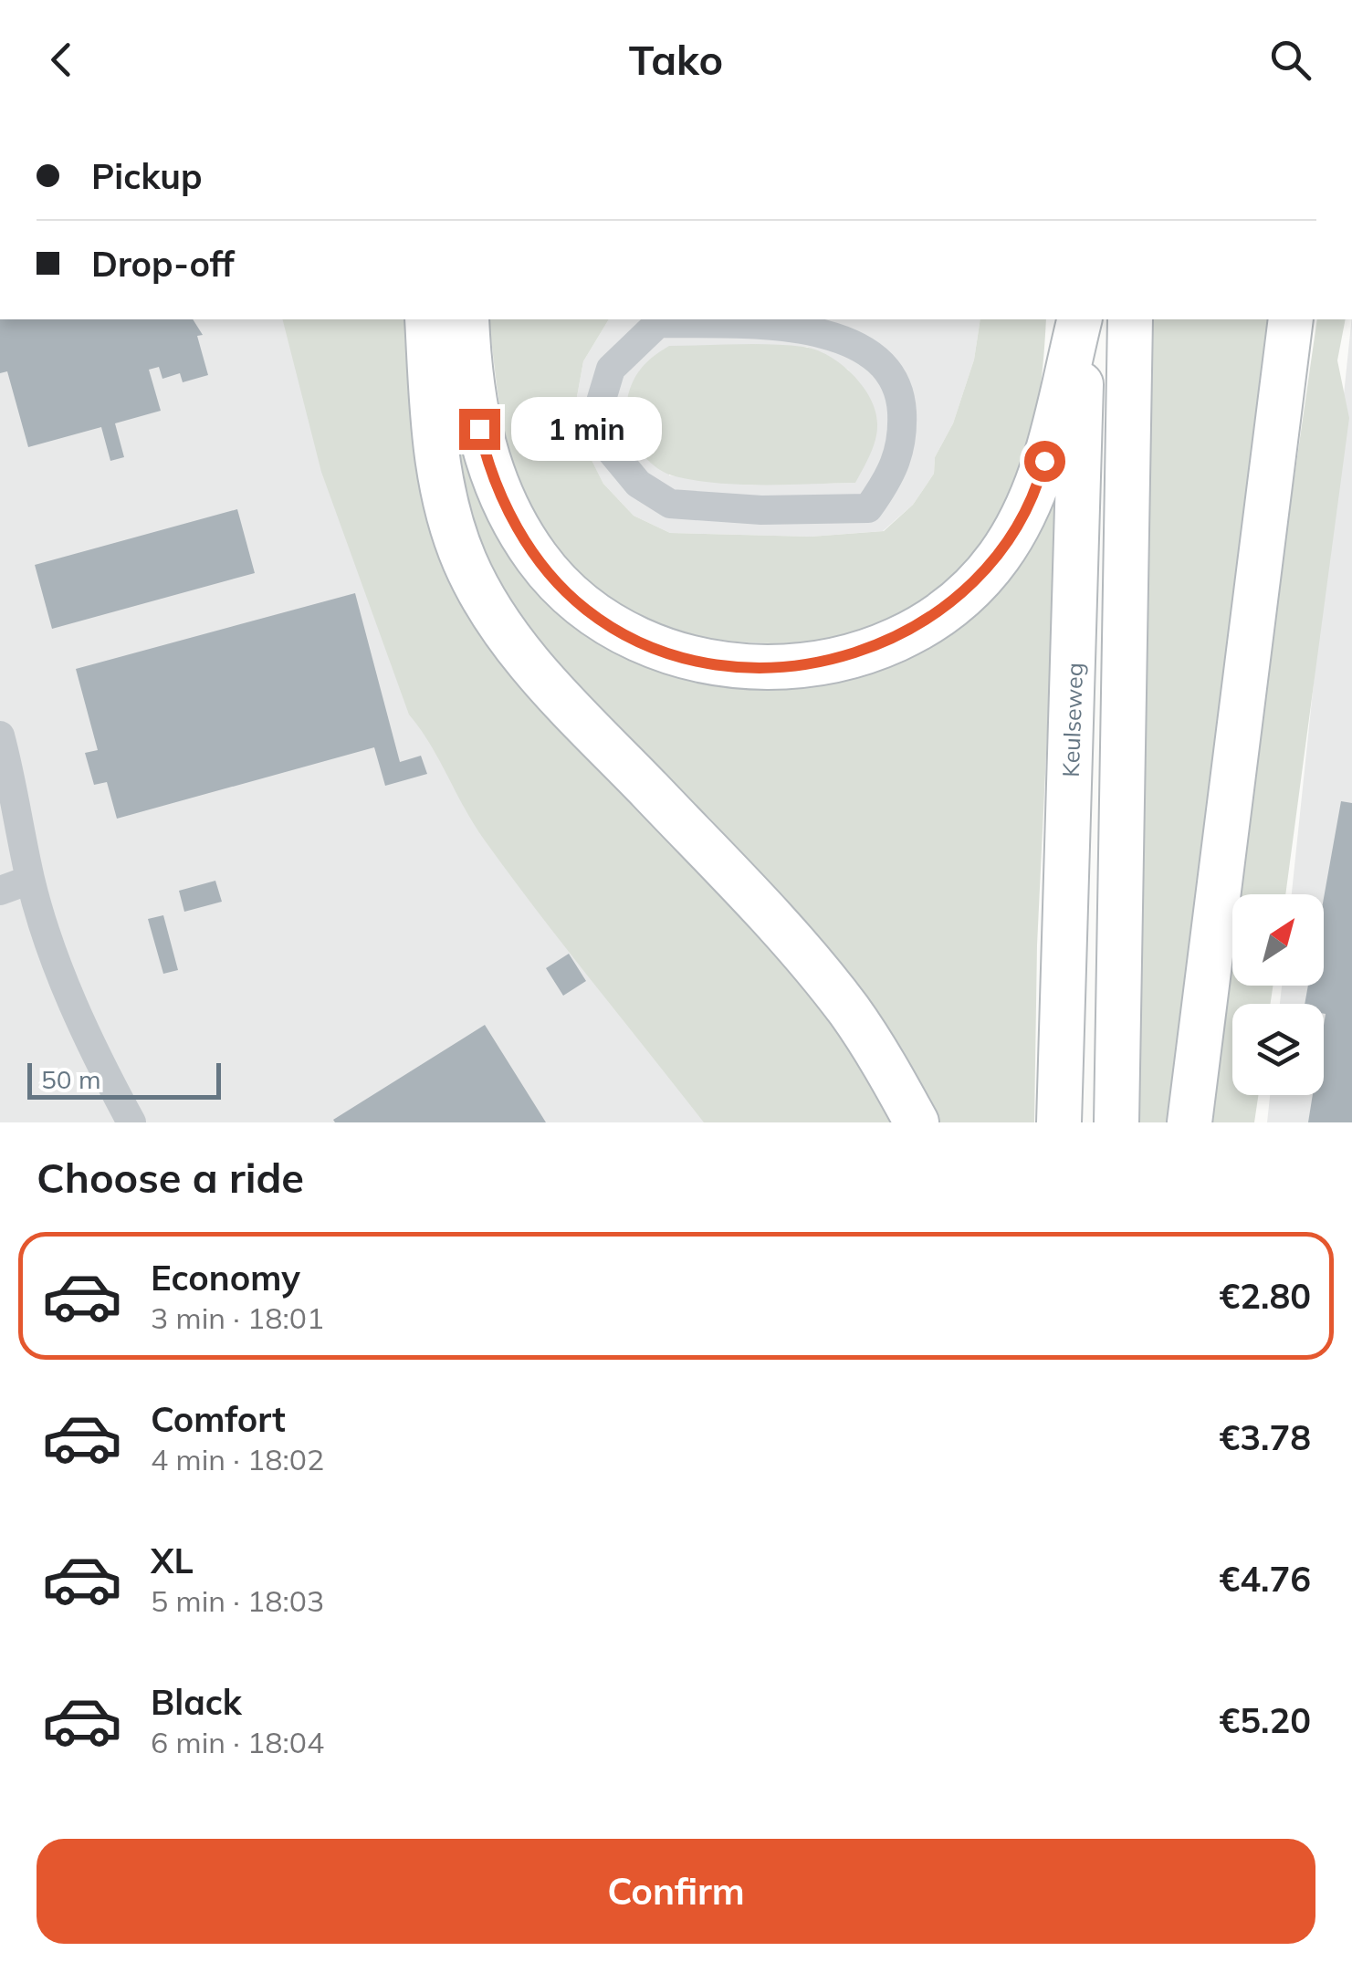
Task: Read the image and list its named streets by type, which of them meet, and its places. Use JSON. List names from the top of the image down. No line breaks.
{"streets":{"highway":["Keulseweg"]},"scale_bar":"50 m","north":"top right","page":{"header":"Tako","banner":["Pickup","Drop-off"],"bubble":"1 min","scale":"50 m","heading":"Choose a ride","list":[{"name":"Economy","note":"3 min · 18:01","value":"€2.80"},{"name":"Comfort","note":"4 min · 18:02","value":"€3.78"},{"name":"XL","note":"5 min · 18:03","value":"€4.76"},{"name":"Black","note":"6 min · 18:04","value":"€5.20"}],"buttons":"Confirm"}}
